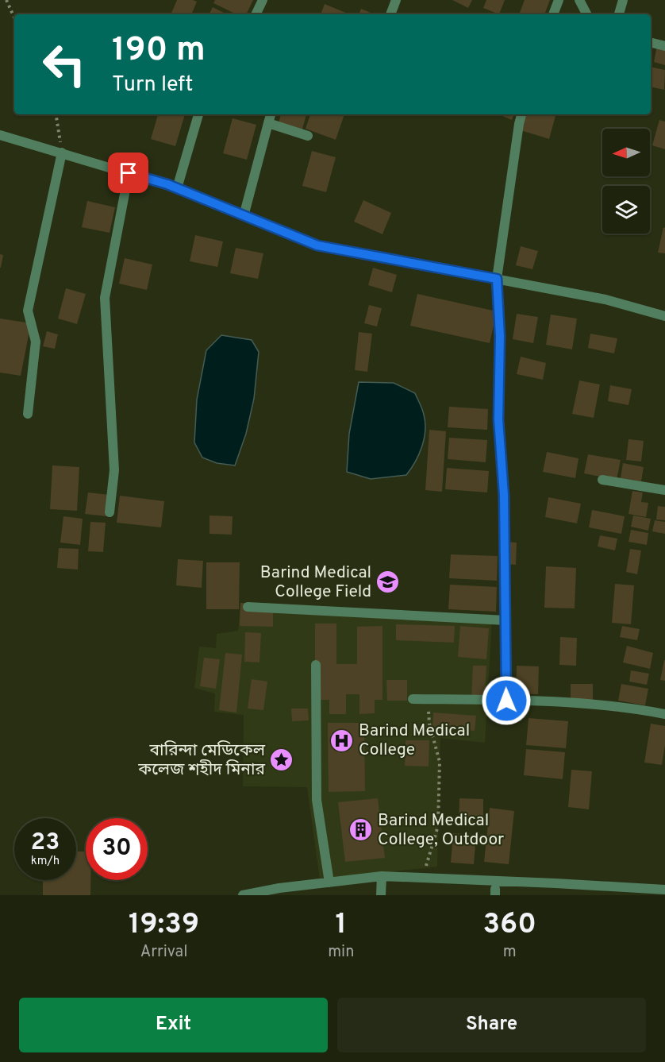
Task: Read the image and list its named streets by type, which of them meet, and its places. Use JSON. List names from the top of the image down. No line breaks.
{"places":{"school or university":["Barind Medical College Field"],"hospital":["Barind Medical College"],"place":["বারিন্দা মেডিকেল কলেজ শহীদ মিনার"],"building":["Barind Medical College, Outdoor"]},"north":"left","page":{"turn":["190 m","Turn left"],"speed":"23 km/h","limit":"30","eta":["19:39","Arrival","1","min","360","m"],"buttons":["Exit","Share"]}}
